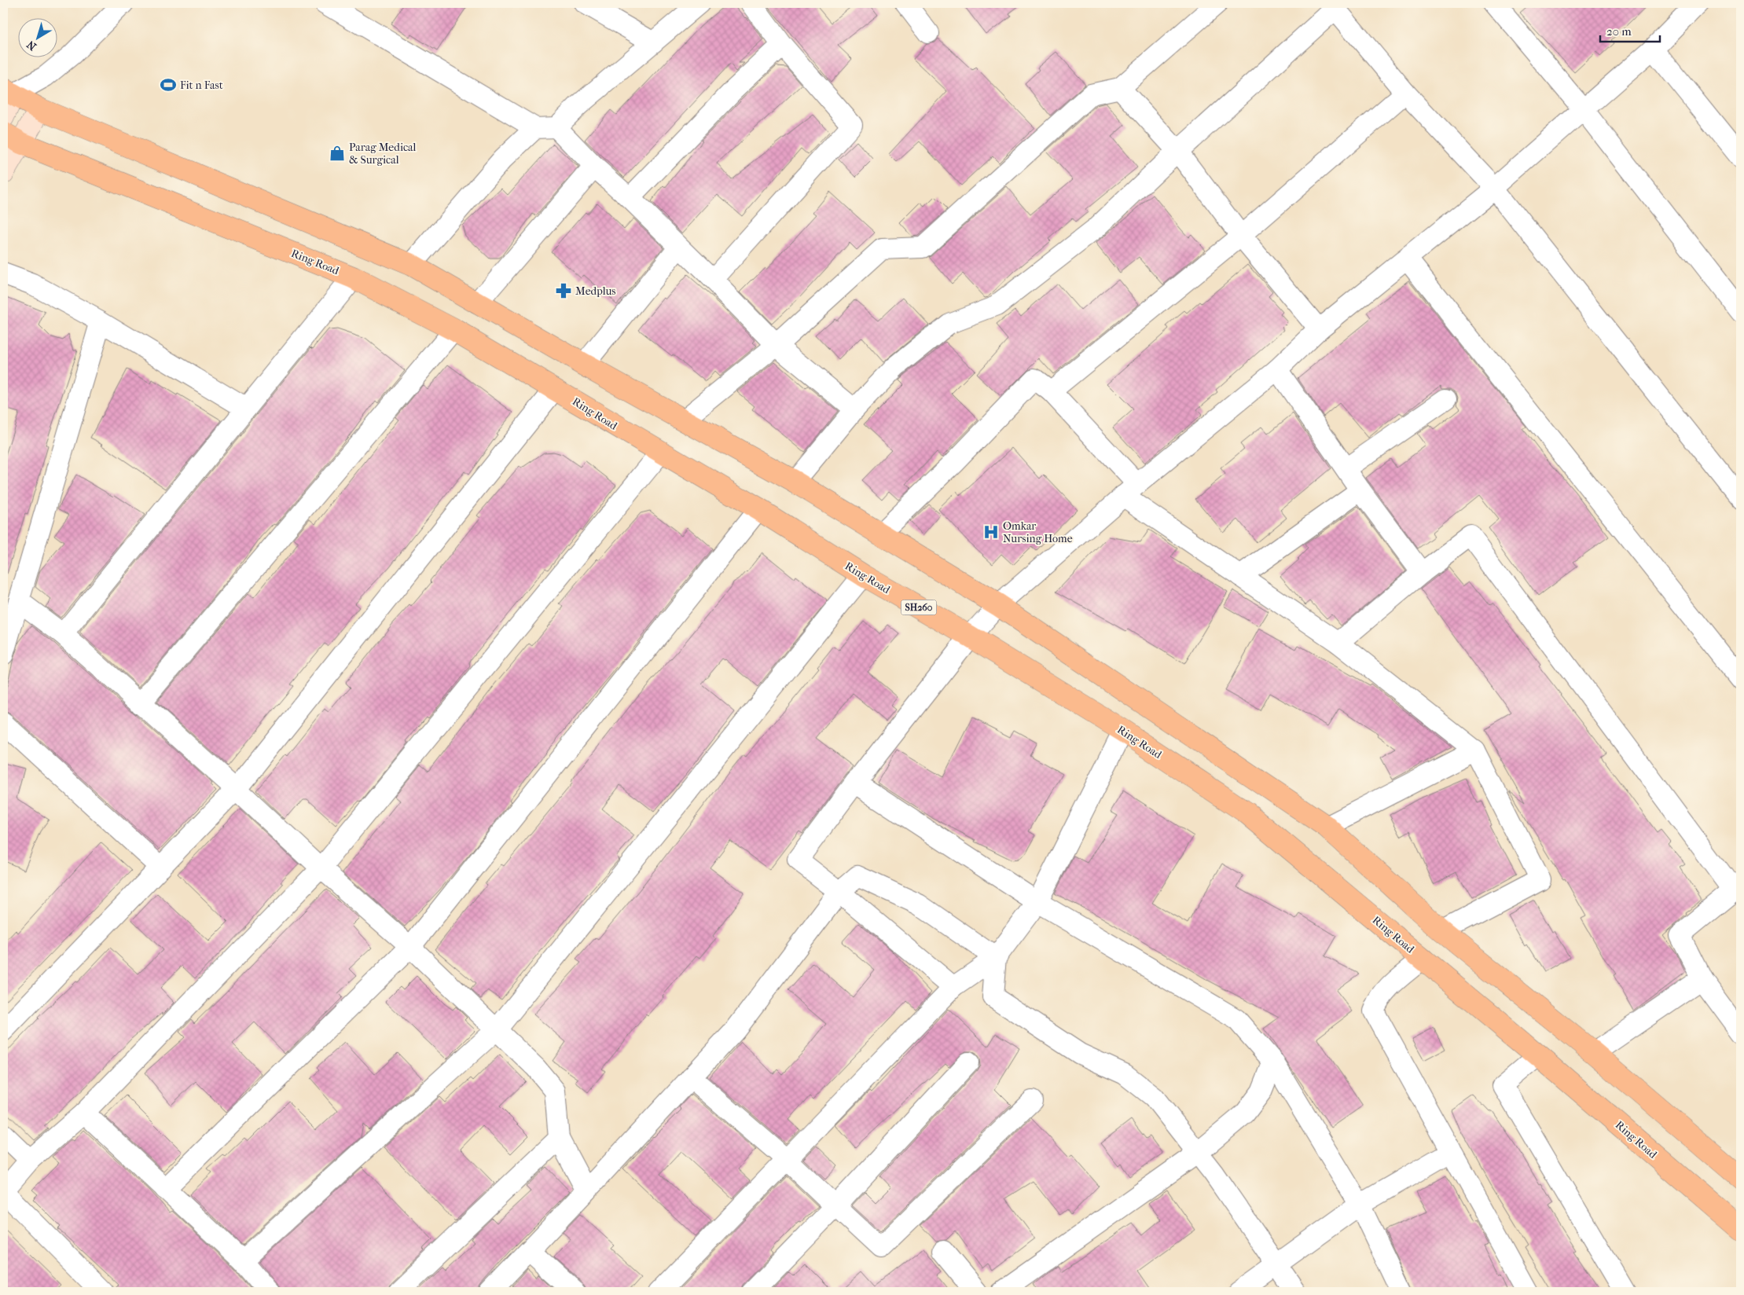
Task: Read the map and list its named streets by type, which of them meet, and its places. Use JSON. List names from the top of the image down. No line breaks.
{"streets":{"highway":["Ring Road","SH260"]},"places":{"sports":["Fit n Fast"],"shop":["Parag Medical & Surgical"],"pharmacy":["Medplus"],"hospital":["Omkar Nursing Home"]},"scale_bar":"20 m","north":"bottom left"}
